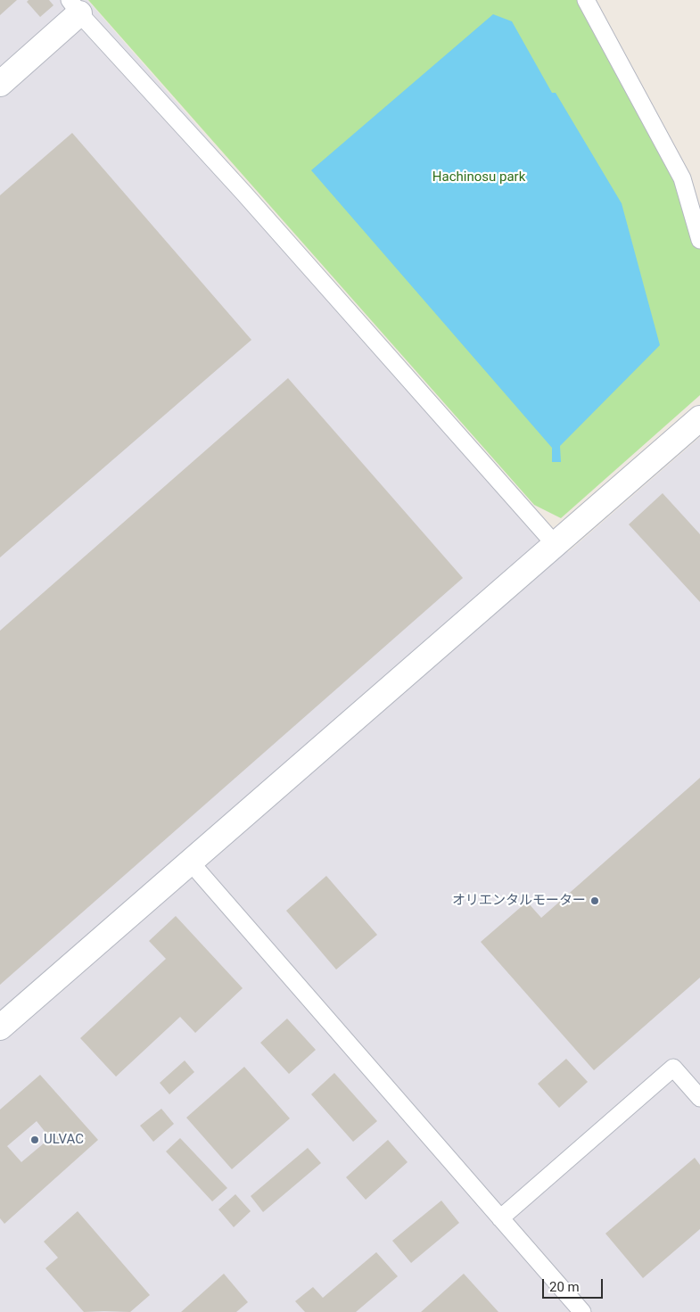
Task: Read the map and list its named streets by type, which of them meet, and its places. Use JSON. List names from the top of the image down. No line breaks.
{"parks":["Hachinosu park"],"places":["オリエンタルモーター","ULVAC"],"scale_bar":"20 m"}
